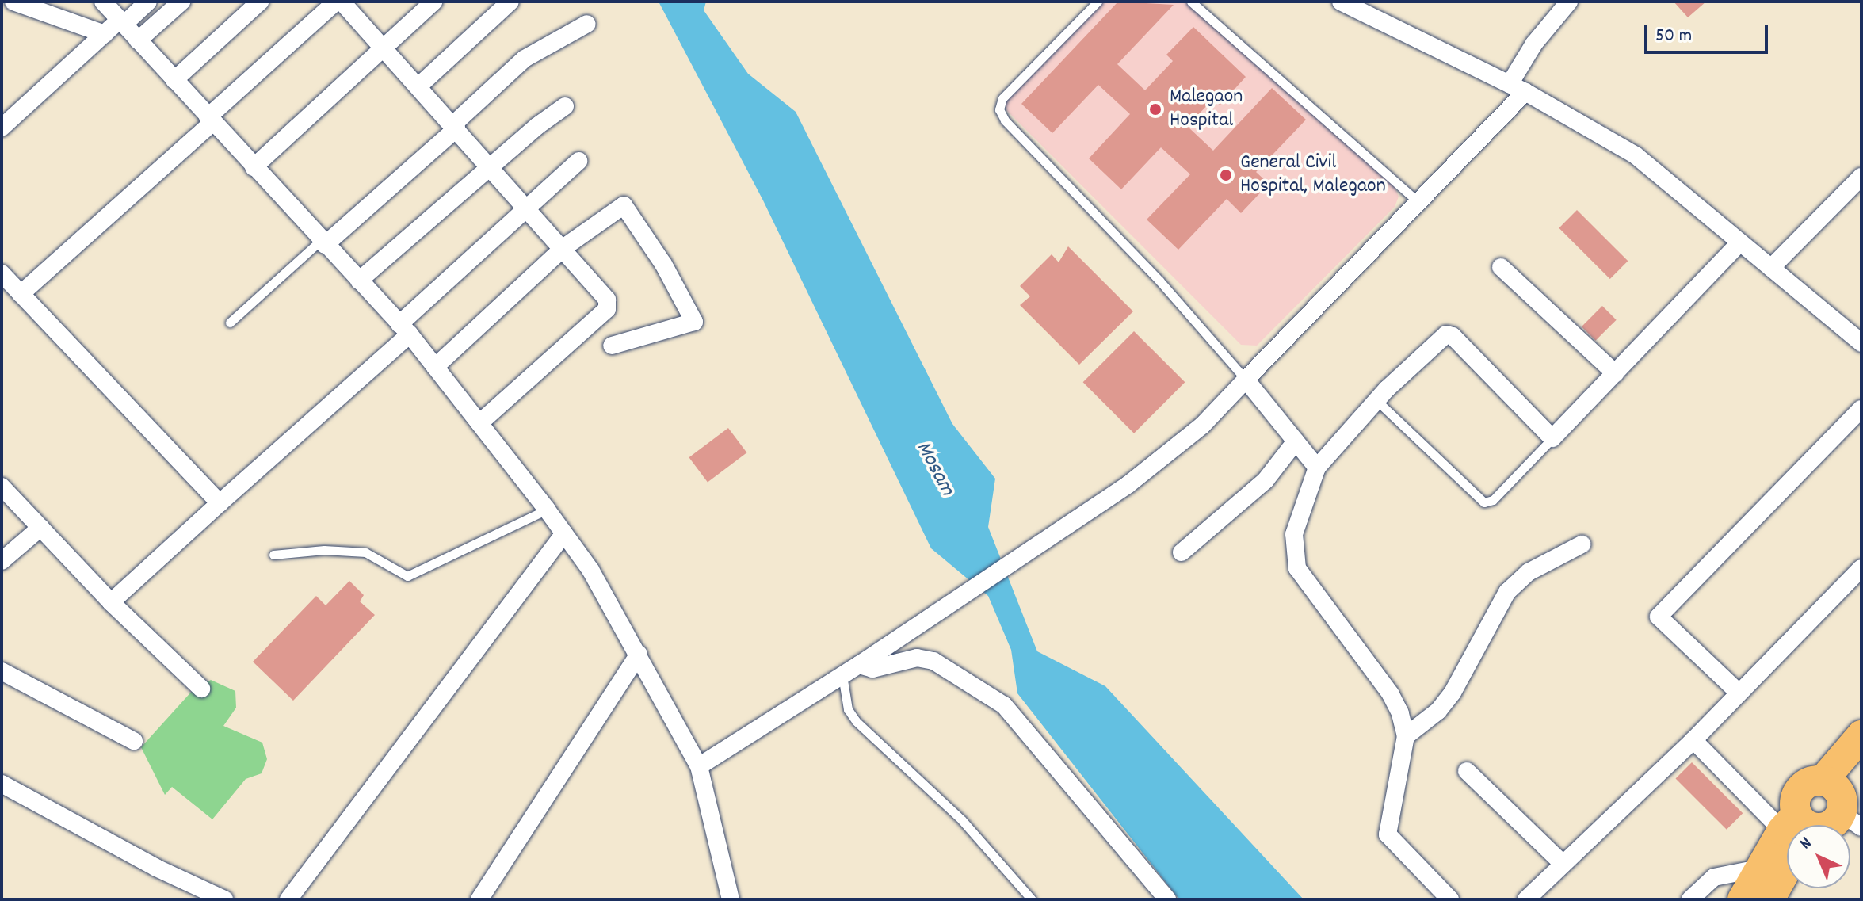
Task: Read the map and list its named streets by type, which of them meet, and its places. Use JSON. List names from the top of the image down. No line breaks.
{"water":["Mosam"],"places":["Malegaon Hospital","General Civil Hospital, Malegaon"],"scale_bar":"50 m","north":"top left"}
